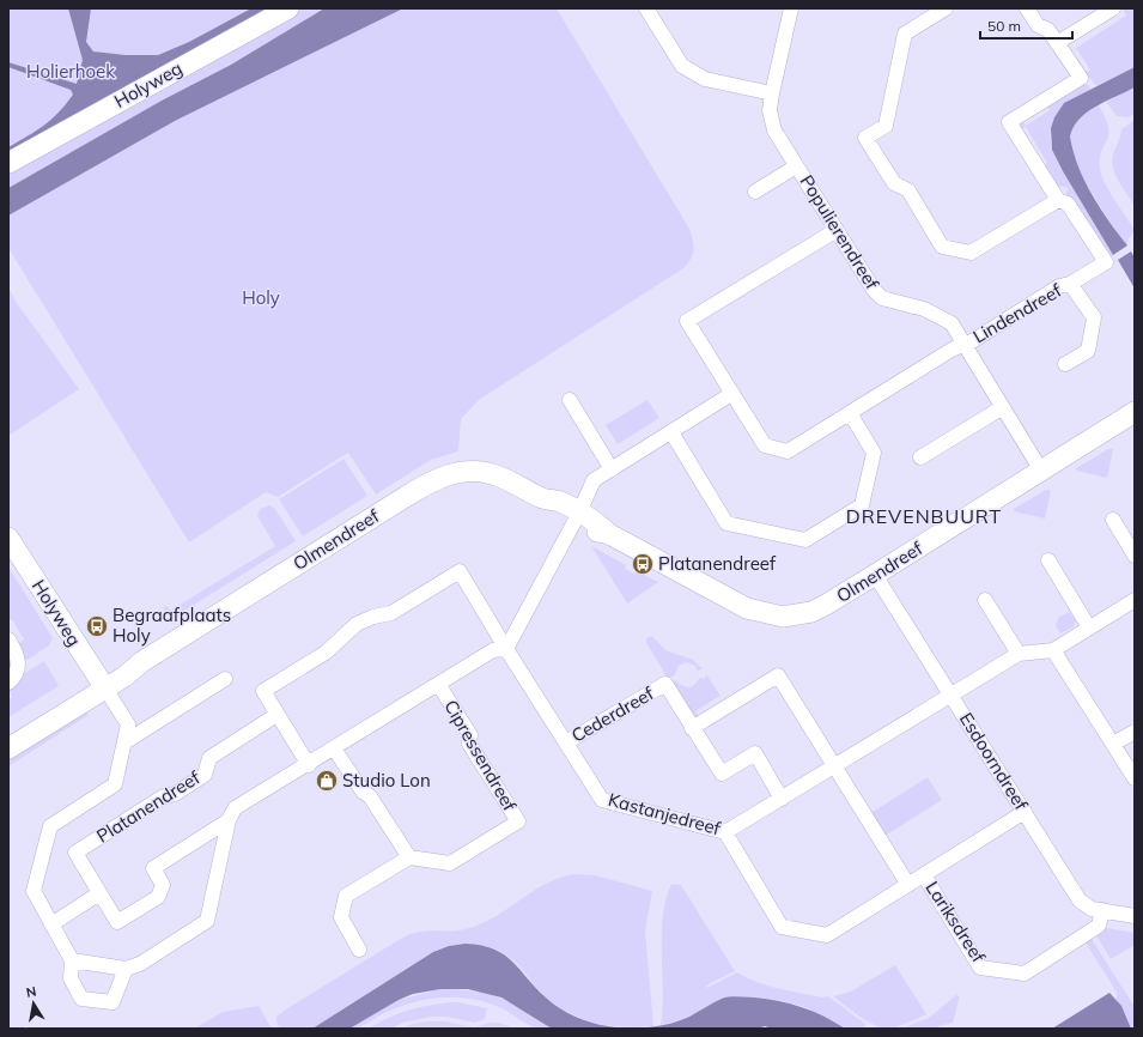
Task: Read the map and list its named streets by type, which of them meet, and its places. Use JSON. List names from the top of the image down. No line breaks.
{"streets":{"street":["Holyweg","Populierendreef","Lindendreef","Olmendreef","Cederdreef","Cipressendreef","Esdoorndreef","Platanendreef","Kastanjedreef","Lariksdreef"]},"crossings":[["Holyweg","Olmendreef"],["Holyweg","Platanendreef"],["Populierendreef","Lindendreef"],["Populierendreef","Olmendreef"],["Olmendreef","Esdoorndreef"],["Olmendreef","Platanendreef"],["Cederdreef","Kastanjedreef"],["Cipressendreef","Platanendreef"],["Esdoorndreef","Kastanjedreef"],["Esdoorndreef","Lariksdreef"],["Platanendreef","Kastanjedreef"],["Kastanjedreef","Lariksdreef"]],"districts":["DREVENBUURT"],"parks":["Holierhoek","Holy"],"places":{"bus stop":["Platanendreef","Begraafplaats Holy"],"shop":["Studio Lon"]},"scale_bar":"50 m","north":"top"}
